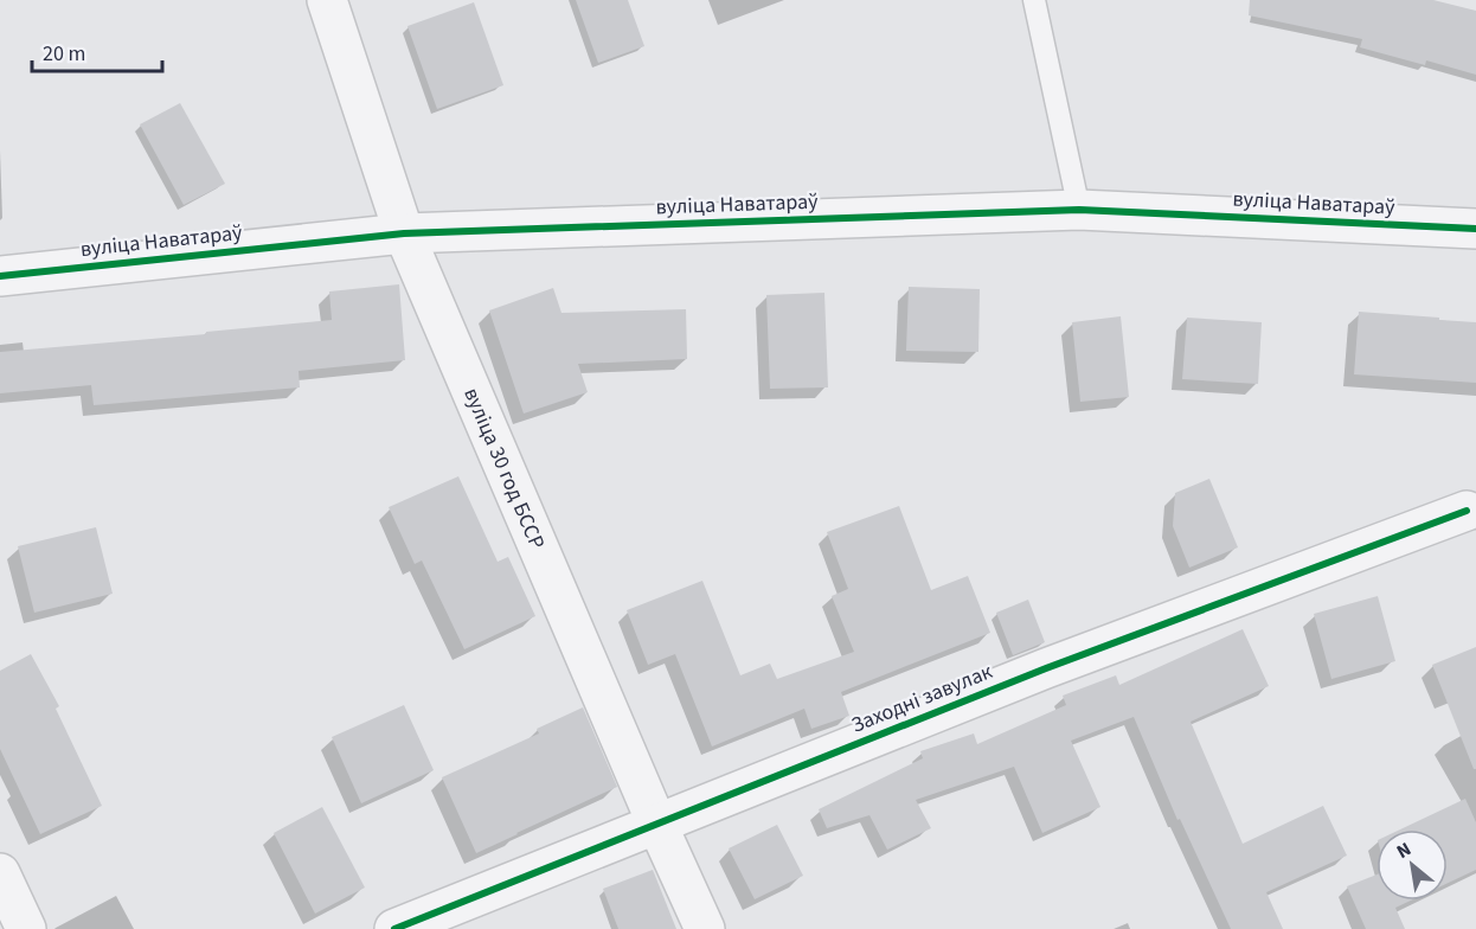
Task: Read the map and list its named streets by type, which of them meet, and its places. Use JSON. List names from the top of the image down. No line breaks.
{"streets":{"street":["вуліца Наватараў","вуліца 30 год БССР","Заходні завулак"]},"crossings":[["вуліца Наватараў","вуліца 30 год БССР"],["вуліца 30 год БССР","Заходні завулак"]],"scale_bar":"20 m","north":"top left"}
